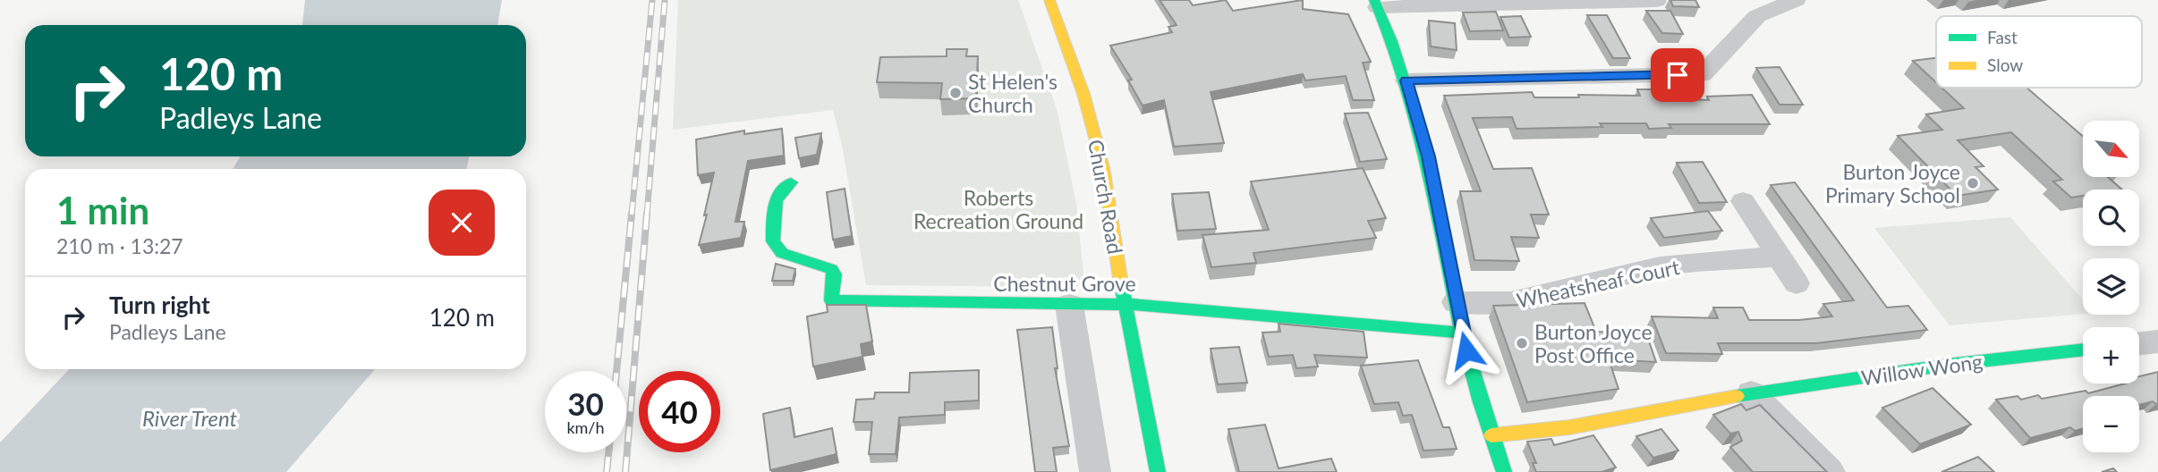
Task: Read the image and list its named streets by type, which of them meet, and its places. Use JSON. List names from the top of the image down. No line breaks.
{"streets":{"street":["Church Road","Chestnut Grove","Wheatsheaf Court","Willow Wong"]},"crossings":[["Church Road","Chestnut Grove"]],"water":["River Trent"],"parks":["Roberts Recreation Ground"],"places":["St Helen's Church","Burton Joyce Primary School","Burton Joyce Post Office"],"legend":["Fast","Slow"],"north":"bottom right","page":{"turn":["120 m","Padleys Lane"],"map_buttons":["+","−"],"heading":["1 min","210 m · 13:27"],"list":[{"name":"Turn right","note":"Padleys Lane","value":"120 m"}],"speed":"30 km/h","limit":"40"}}
